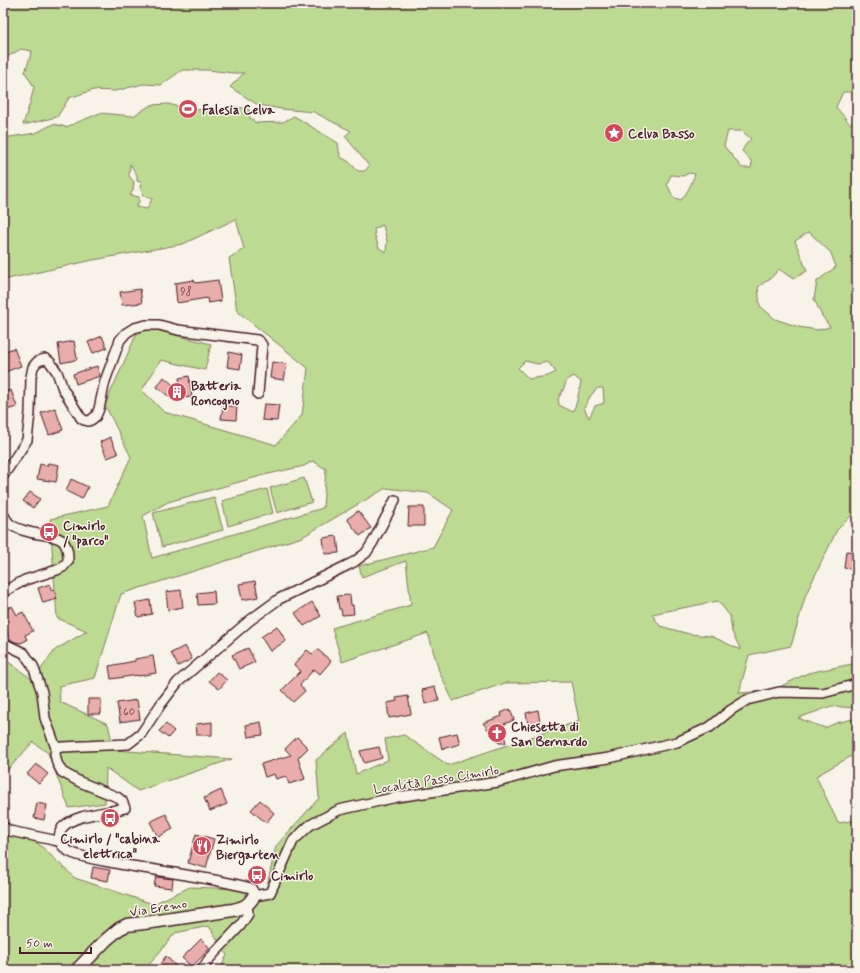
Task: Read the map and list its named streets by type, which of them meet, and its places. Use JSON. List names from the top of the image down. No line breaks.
{"streets":{"street":["Località Passo Cimirlo","Via Eremo"]},"crossings":[["Località Passo Cimirlo","Via Eremo"]],"places":{"sports":["Falesia Celva"],"place":["Celva Basso"],"building":["Batteria Roncogno"],"bus stop":["Cimirlo / \"parco\"","Cimirlo / \"cabina elettrica\"","Cimirlo"],"church":["Chiesetta di San Bernardo"],"restaurant":["Zimirlo Biergarten"]},"house_numbers":["98","60"],"scale_bar":"50 m"}
